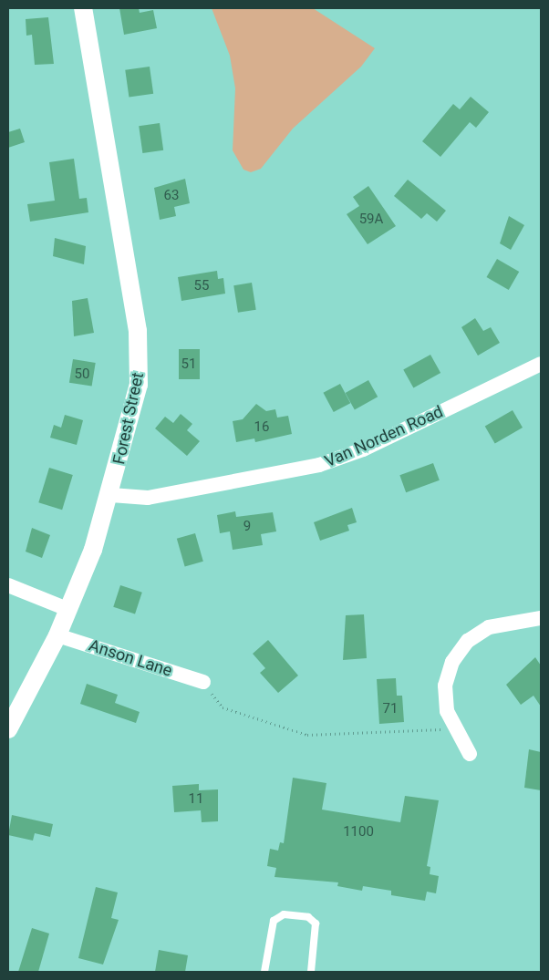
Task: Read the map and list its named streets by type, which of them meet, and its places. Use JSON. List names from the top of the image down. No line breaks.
{"streets":{"street":["Forest Street","Van Norden Road","Anson Lane"]},"crossings":[["Forest Street","Van Norden Road"],["Forest Street","Anson Lane"]],"house_numbers":["63","59A","55","51","50","16","9","71","11","1100"]}
